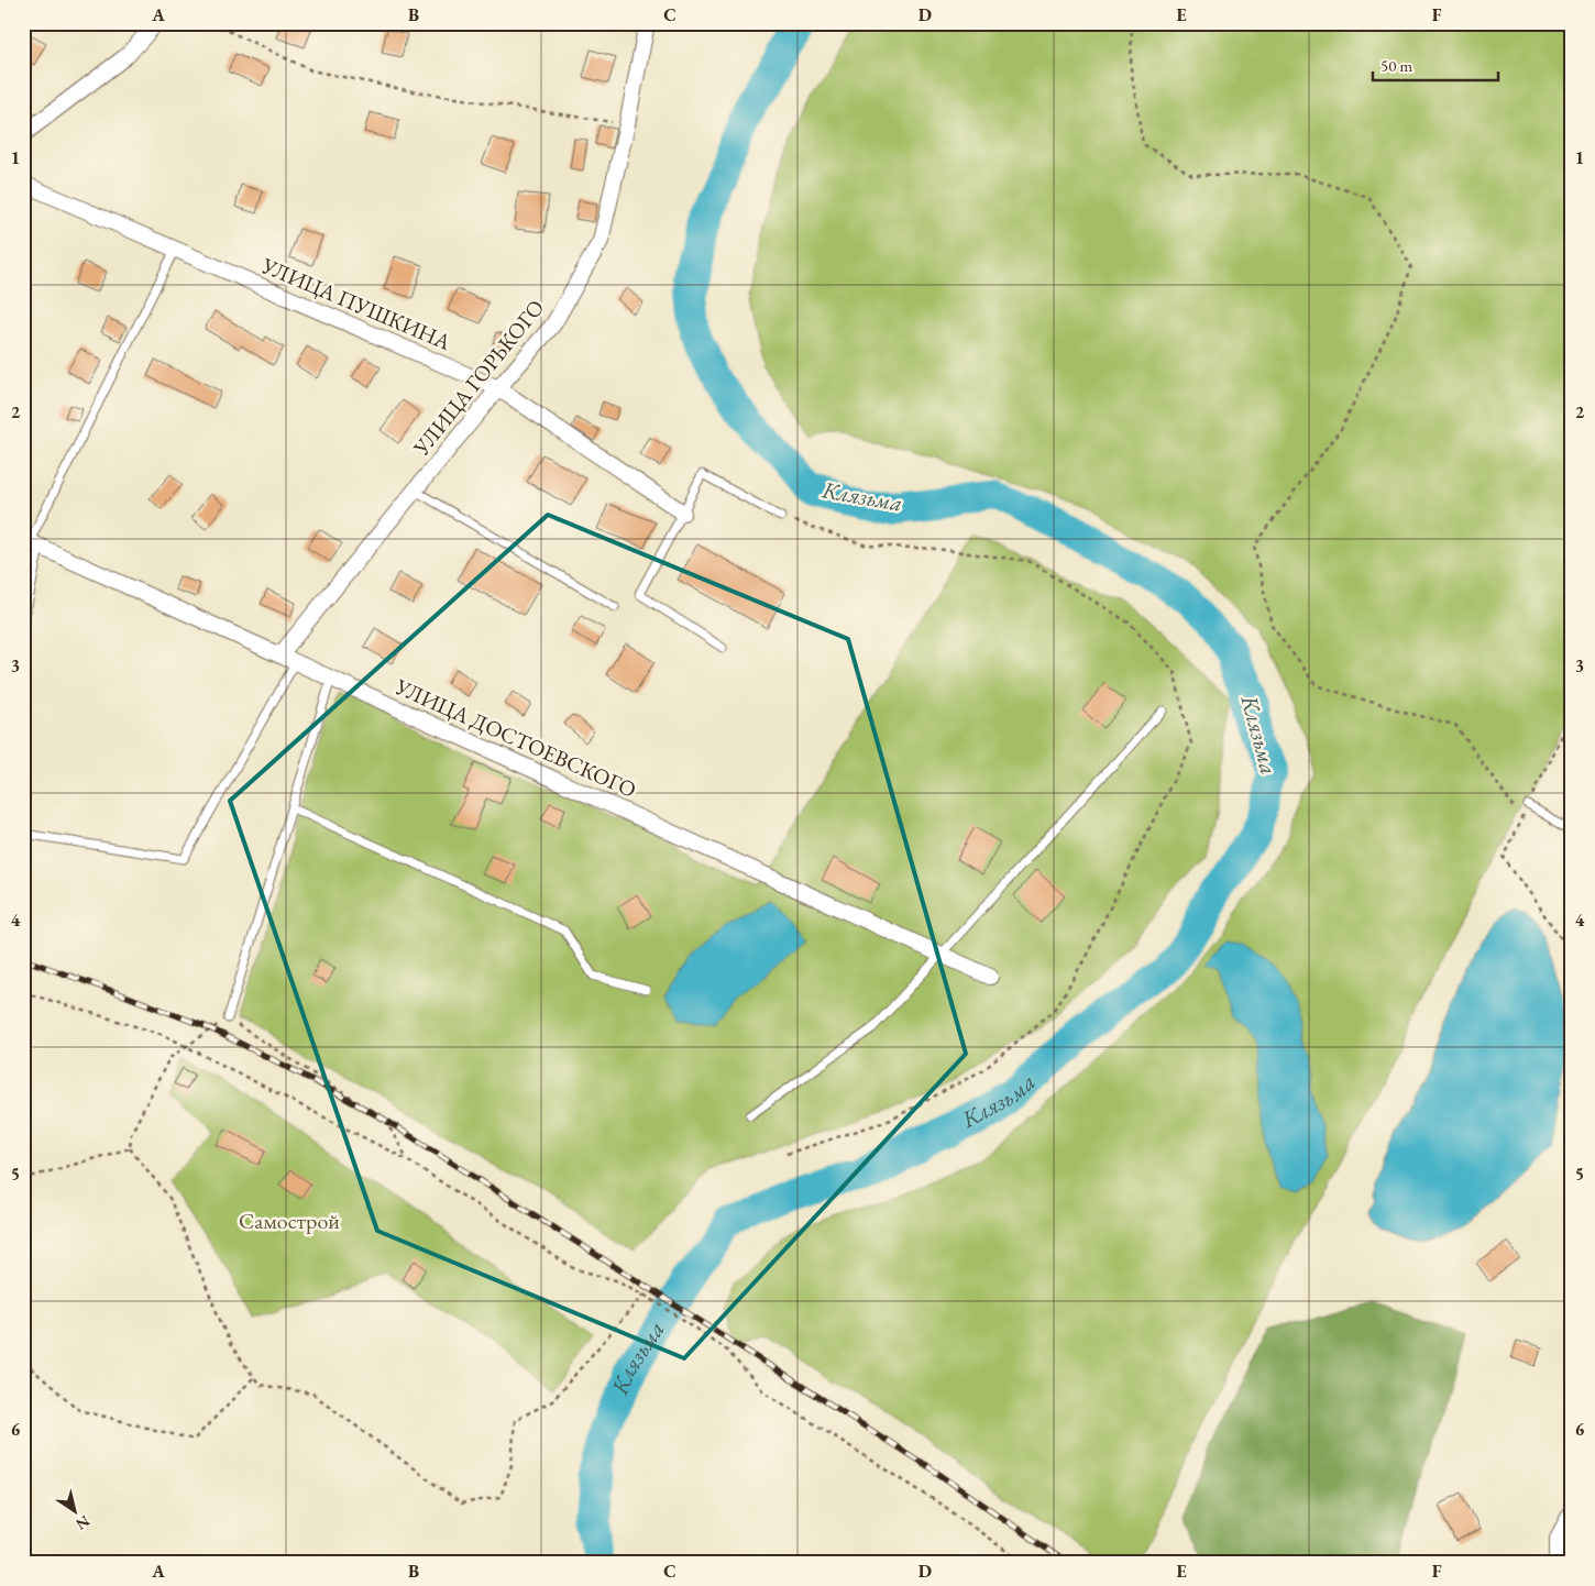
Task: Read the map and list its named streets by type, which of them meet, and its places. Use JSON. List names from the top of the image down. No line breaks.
{"streets":{"street":["УЛИЦА ПУШКИНА","УЛИЦА ГОРЬКОГО","УЛИЦА ДОСТОЕВСКОГО"]},"crossings":[["УЛИЦА ПУШКИНА","УЛИЦА ГОРЬКОГО"],["УЛИЦА ГОРЬКОГО","УЛИЦА ДОСТОЕВСКОГО"]],"water":["Клязьма"],"parks":["Самострой"],"scale_bar":"50 m","north":"bottom right","grid":{"columns":["A","B","C","D","E","F"],"rows":["1","2","3","4","5","6"]}}
